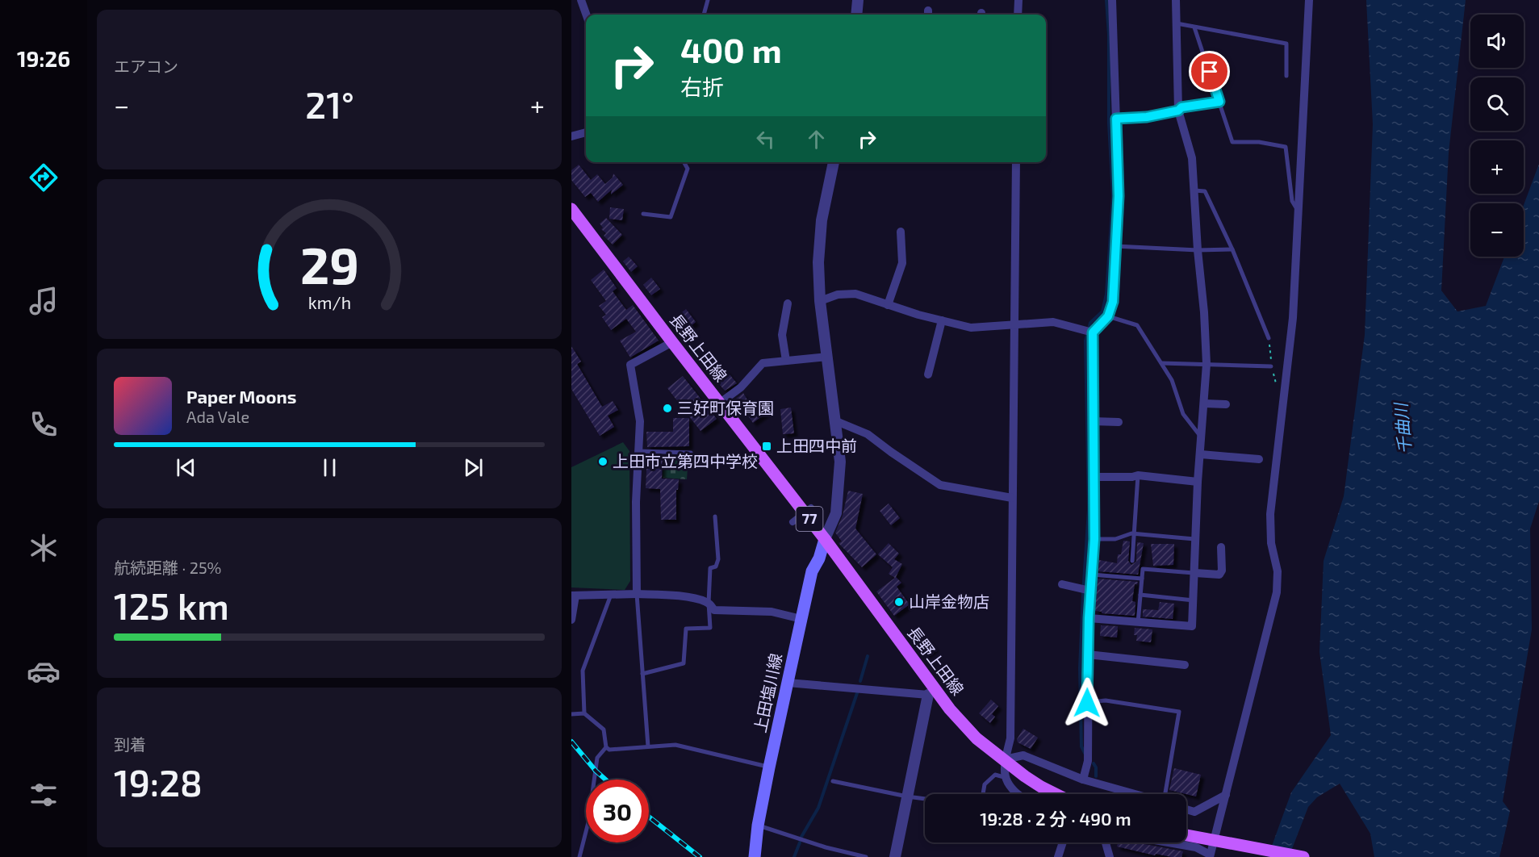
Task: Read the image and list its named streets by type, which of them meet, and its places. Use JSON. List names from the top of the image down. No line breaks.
{"streets":{"main road":["長野上田線","77","上田塩川線"]},"crossings":[["長野上田線","上田塩川線"]],"water":["千曲川"],"places":{"other":["三好町保育園","上田市立第四中学校","山岸金物店"],"transit":["上田四中前"]},"page":{"tabs":"19:26","tile":["エアコン",["航続距離 · 25%","125 km"],["到着","19:28"]],"map_buttons":["+","−"],"turn":["400 m","右折"],"heat":["−","21°","+"],"song":["Paper Moons","Ada Vale"],"limit":"30","trip":"19:28 · 2 分 · 490 m","gauge":["29","km/h"]}}
